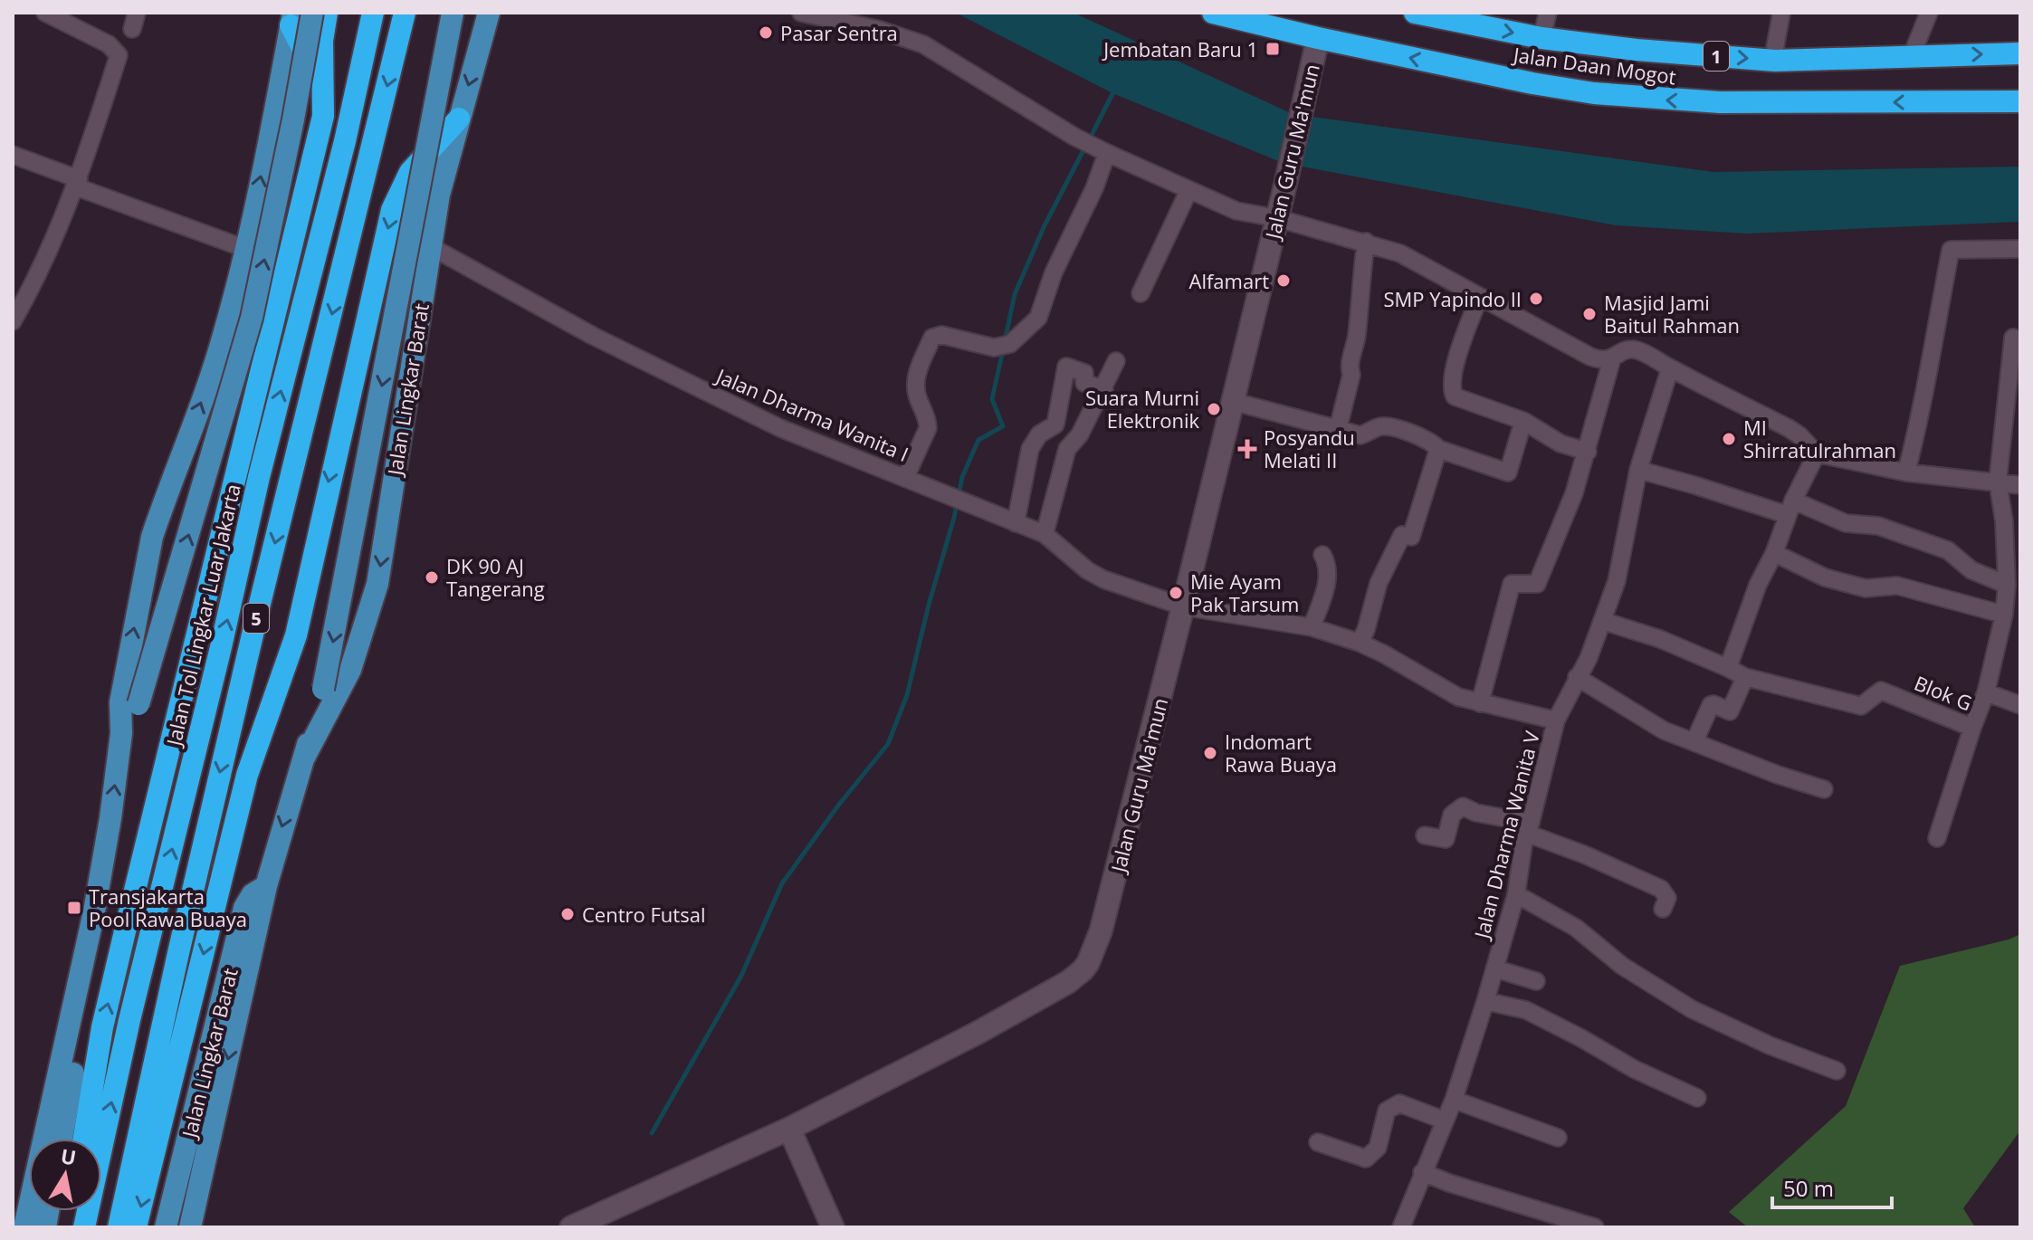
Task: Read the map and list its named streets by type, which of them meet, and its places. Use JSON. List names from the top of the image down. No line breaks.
{"streets":{"highway":["1","Jalan Daan Mogot","Jalan Tol Lingkar Luar Jakarta","5"],"main road":["Jalan Lingkar Barat"],"street":["Jalan Guru Ma'mun","Jalan Dharma Wanita I","Blok G","Jalan Dharma Wanita V"]},"crossings":[["Jalan Daan Mogot","Jalan Guru Ma'mun"],["Jalan Guru Ma'mun","Jalan Dharma Wanita I"],["Jalan Lingkar Barat","Jalan Dharma Wanita I"],["Jalan Dharma Wanita I","Jalan Dharma Wanita V"]],"places":{"other":["Pasar Sentra","Alfamart","SMP Yapindo II","Masjid Jami Baitul Rahman","Suara Murni Elektronik","MI Shirratulrahman","DK 90 AJ Tangerang","Mie Ayam Pak Tarsum","Indomart Rawa Buaya","Centro Futsal"],"transit":["Jembatan Baru 1","Transjakarta Pool Rawa Buaya"],"health":["Posyandu Melati II"]},"scale_bar":"50 m","north":"top"}
